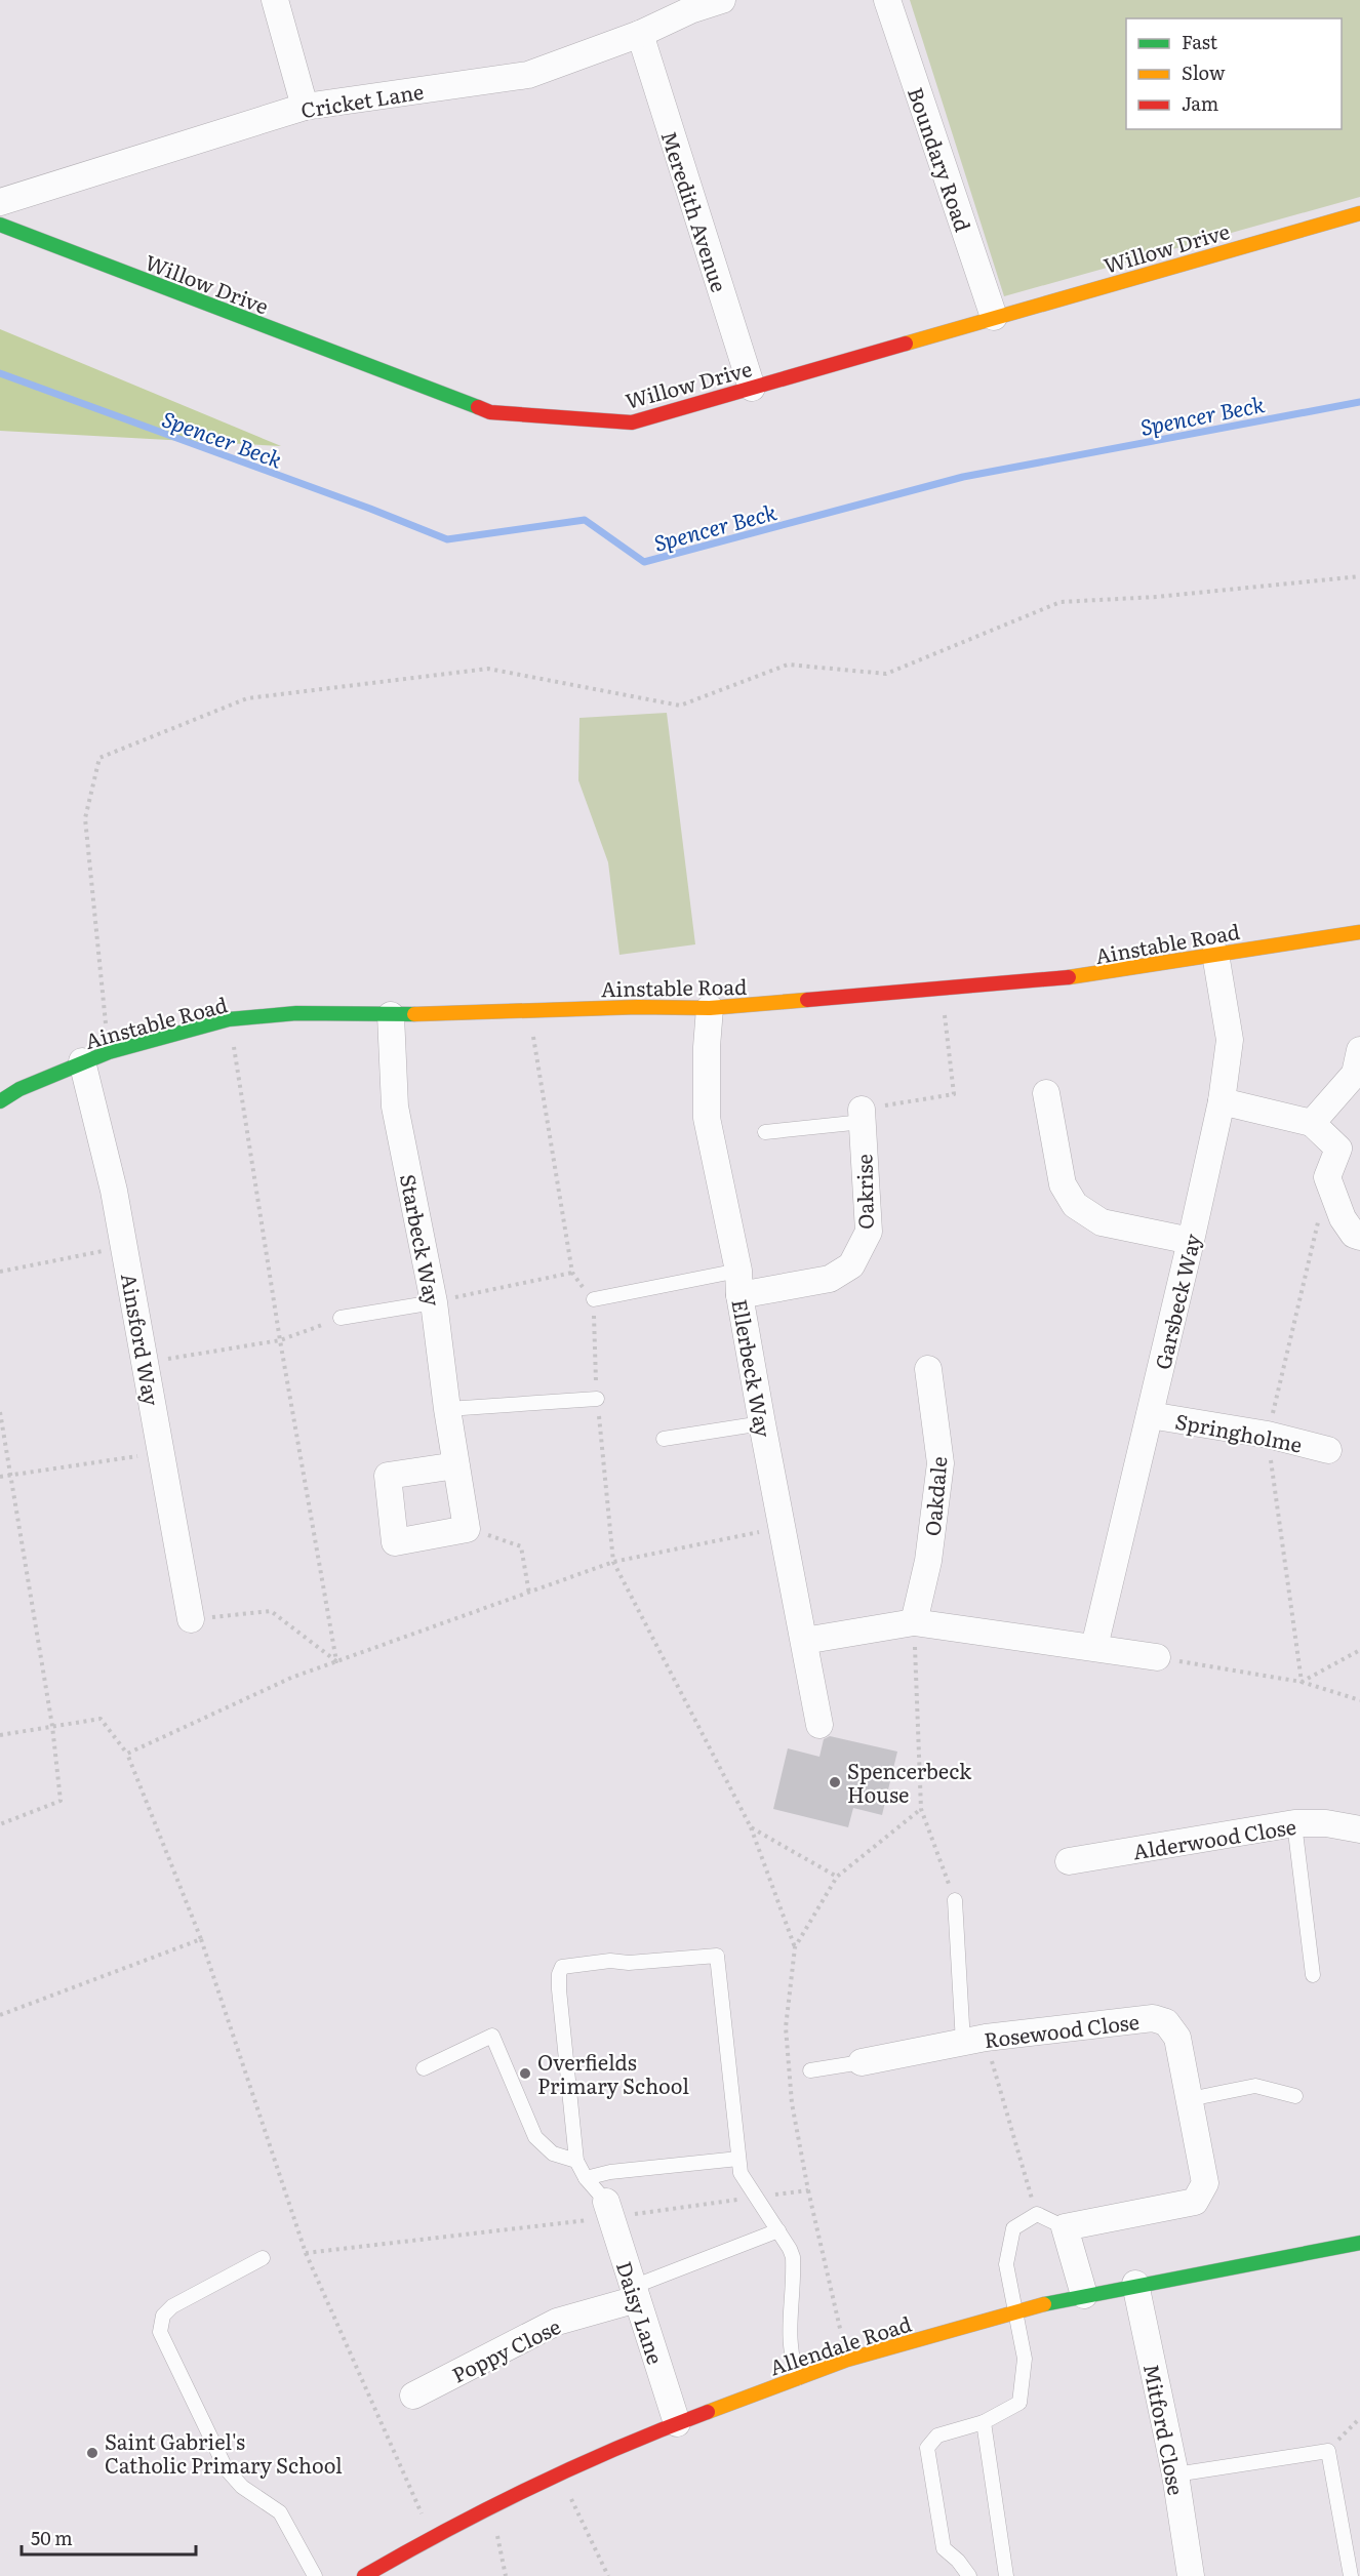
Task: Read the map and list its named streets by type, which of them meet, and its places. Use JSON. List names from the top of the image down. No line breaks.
{"streets":{"street":["Cricket Lane","Boundary Road","Meredith Avenue","Willow Drive","Ainstable Road","Oakrise","Starbeck Way","Garsbeck Way","Ainsford Way","Ellerbeck Way","Springholme","Oakdale","Alderwood Close","Rosewood Close","Daisy Lane","Allendale Road","Poppy Close","Mitford Close"]},"crossings":[["Cricket Lane","Meredith Avenue"],["Boundary Road","Willow Drive"],["Meredith Avenue","Willow Drive"],["Ainstable Road","Starbeck Way"],["Ainstable Road","Garsbeck Way"],["Ainstable Road","Ainsford Way"],["Ainstable Road","Ellerbeck Way"],["Oakrise","Ellerbeck Way"],["Garsbeck Way","Springholme"],["Daisy Lane","Allendale Road"],["Daisy Lane","Poppy Close"],["Allendale Road","Mitford Close"]],"water":["Spencer Beck"],"places":["Spencerbeck House","Overfields Primary School","Saint Gabriel's Catholic Primary School"],"legend":["Fast","Slow","Jam"],"scale_bar":"50 m"}
